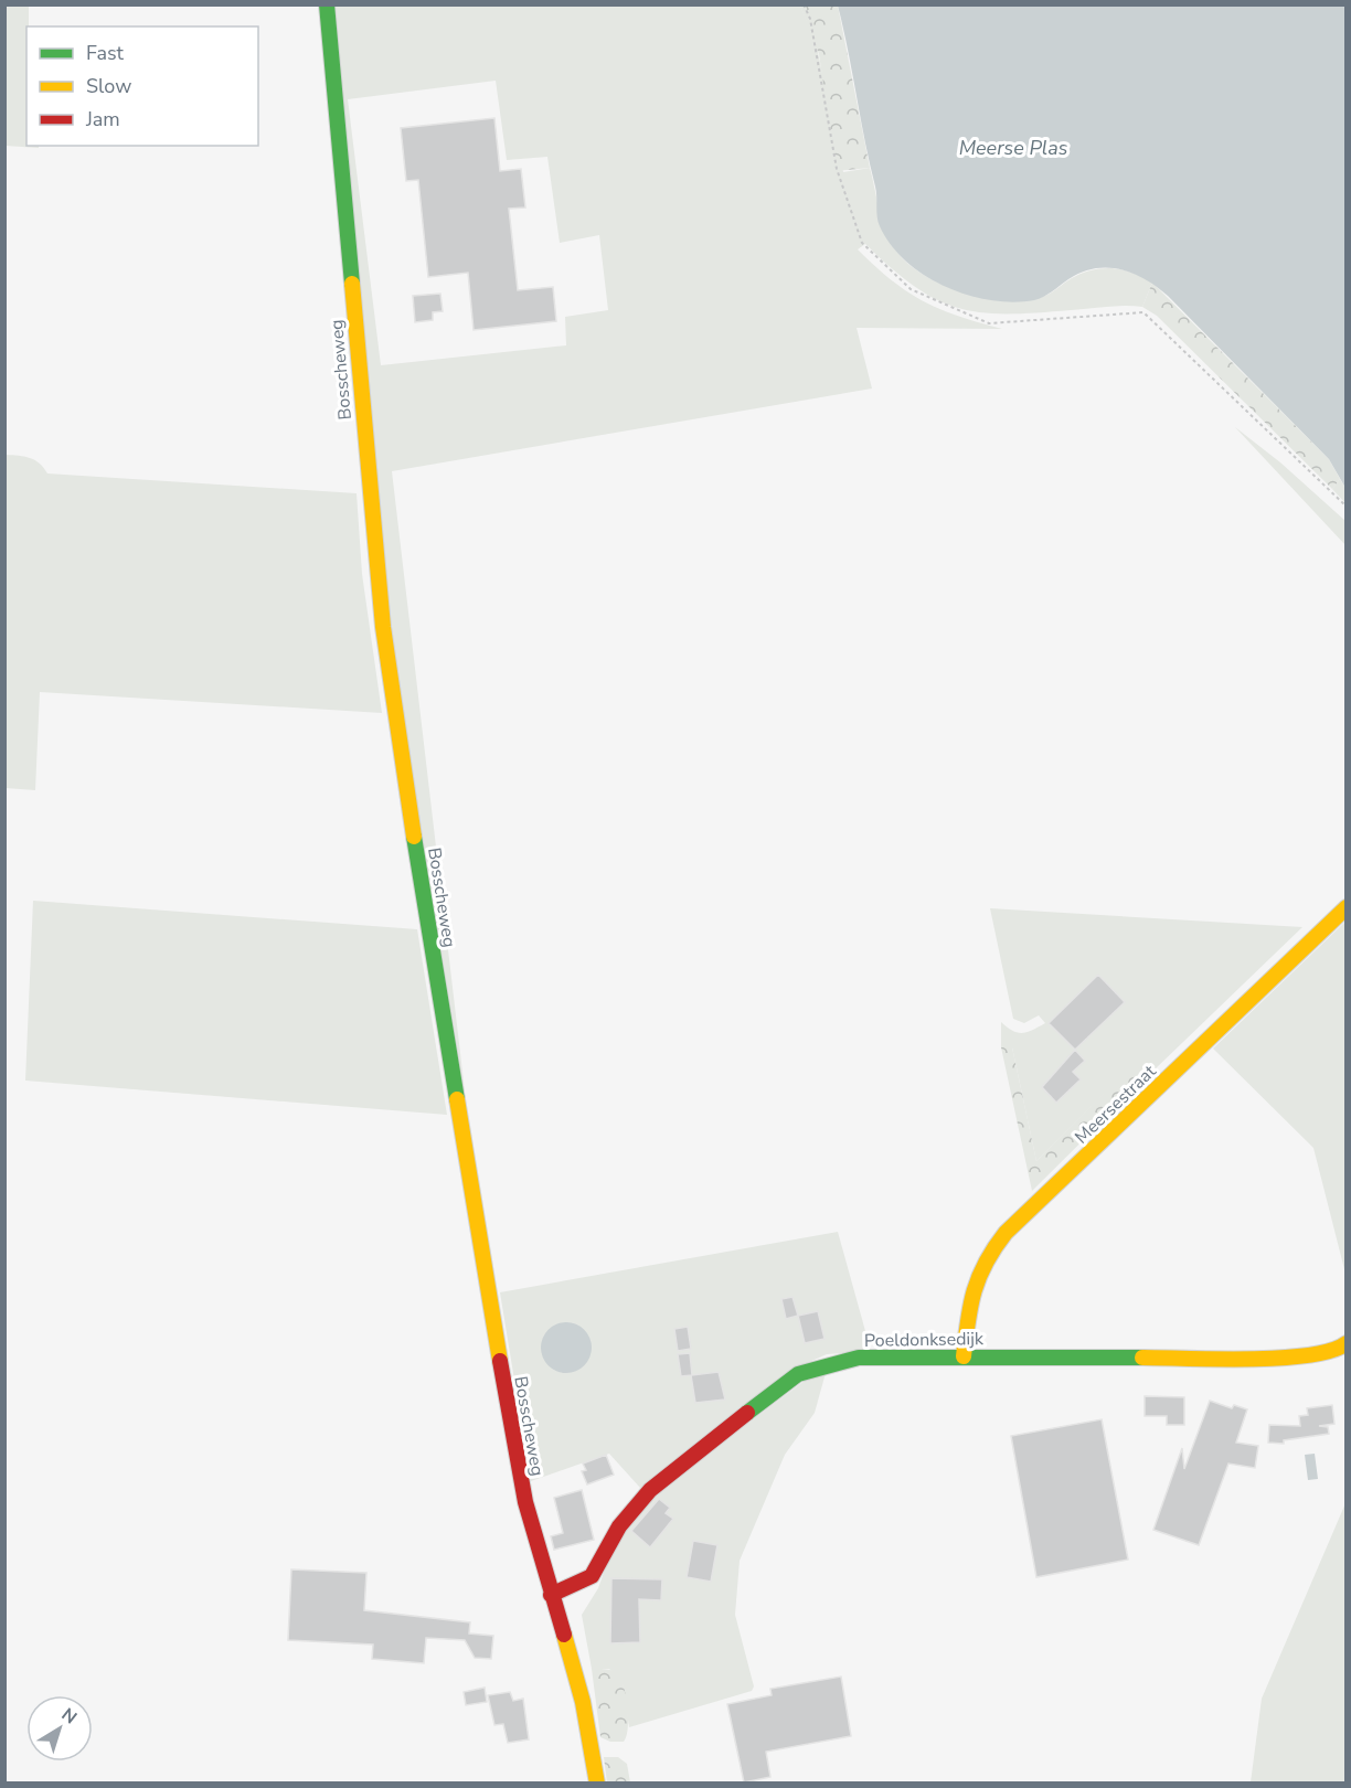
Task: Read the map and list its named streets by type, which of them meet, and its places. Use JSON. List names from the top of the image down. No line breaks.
{"streets":{"street":["Bosscheweg","Meersestraat","Poeldonksedijk"]},"crossings":[["Bosscheweg","Poeldonksedijk"],["Meersestraat","Poeldonksedijk"]],"water":["Meerse Plas"],"legend":["Fast","Slow","Jam"],"north":"top right"}
